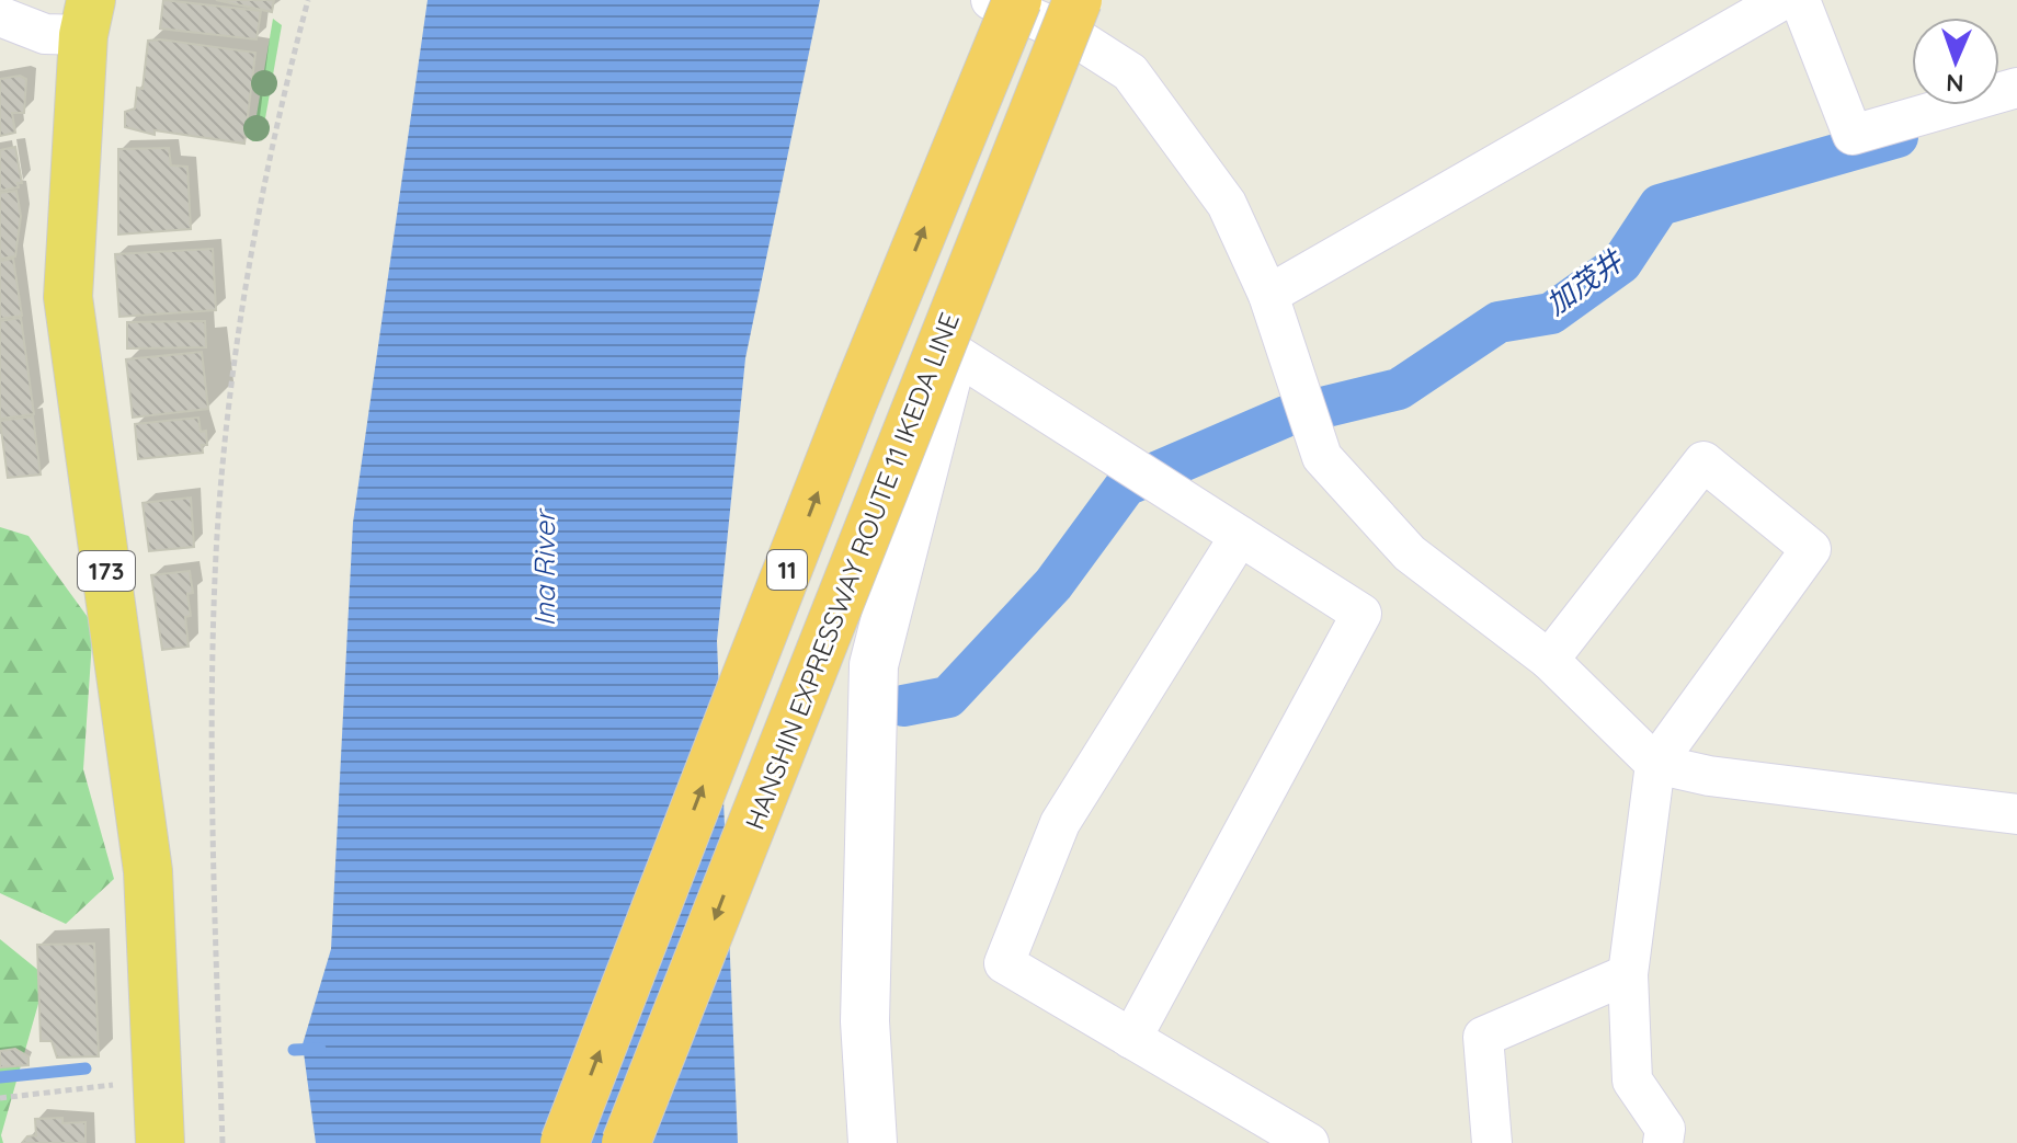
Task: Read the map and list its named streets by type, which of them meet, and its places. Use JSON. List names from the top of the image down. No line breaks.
{"streets":{"highway":["11","173","HANSHIN EXPRESSWAY ROUTE 11 IKEDA LINE"]},"water":["加茂井","Ina River"],"north":"bottom"}
